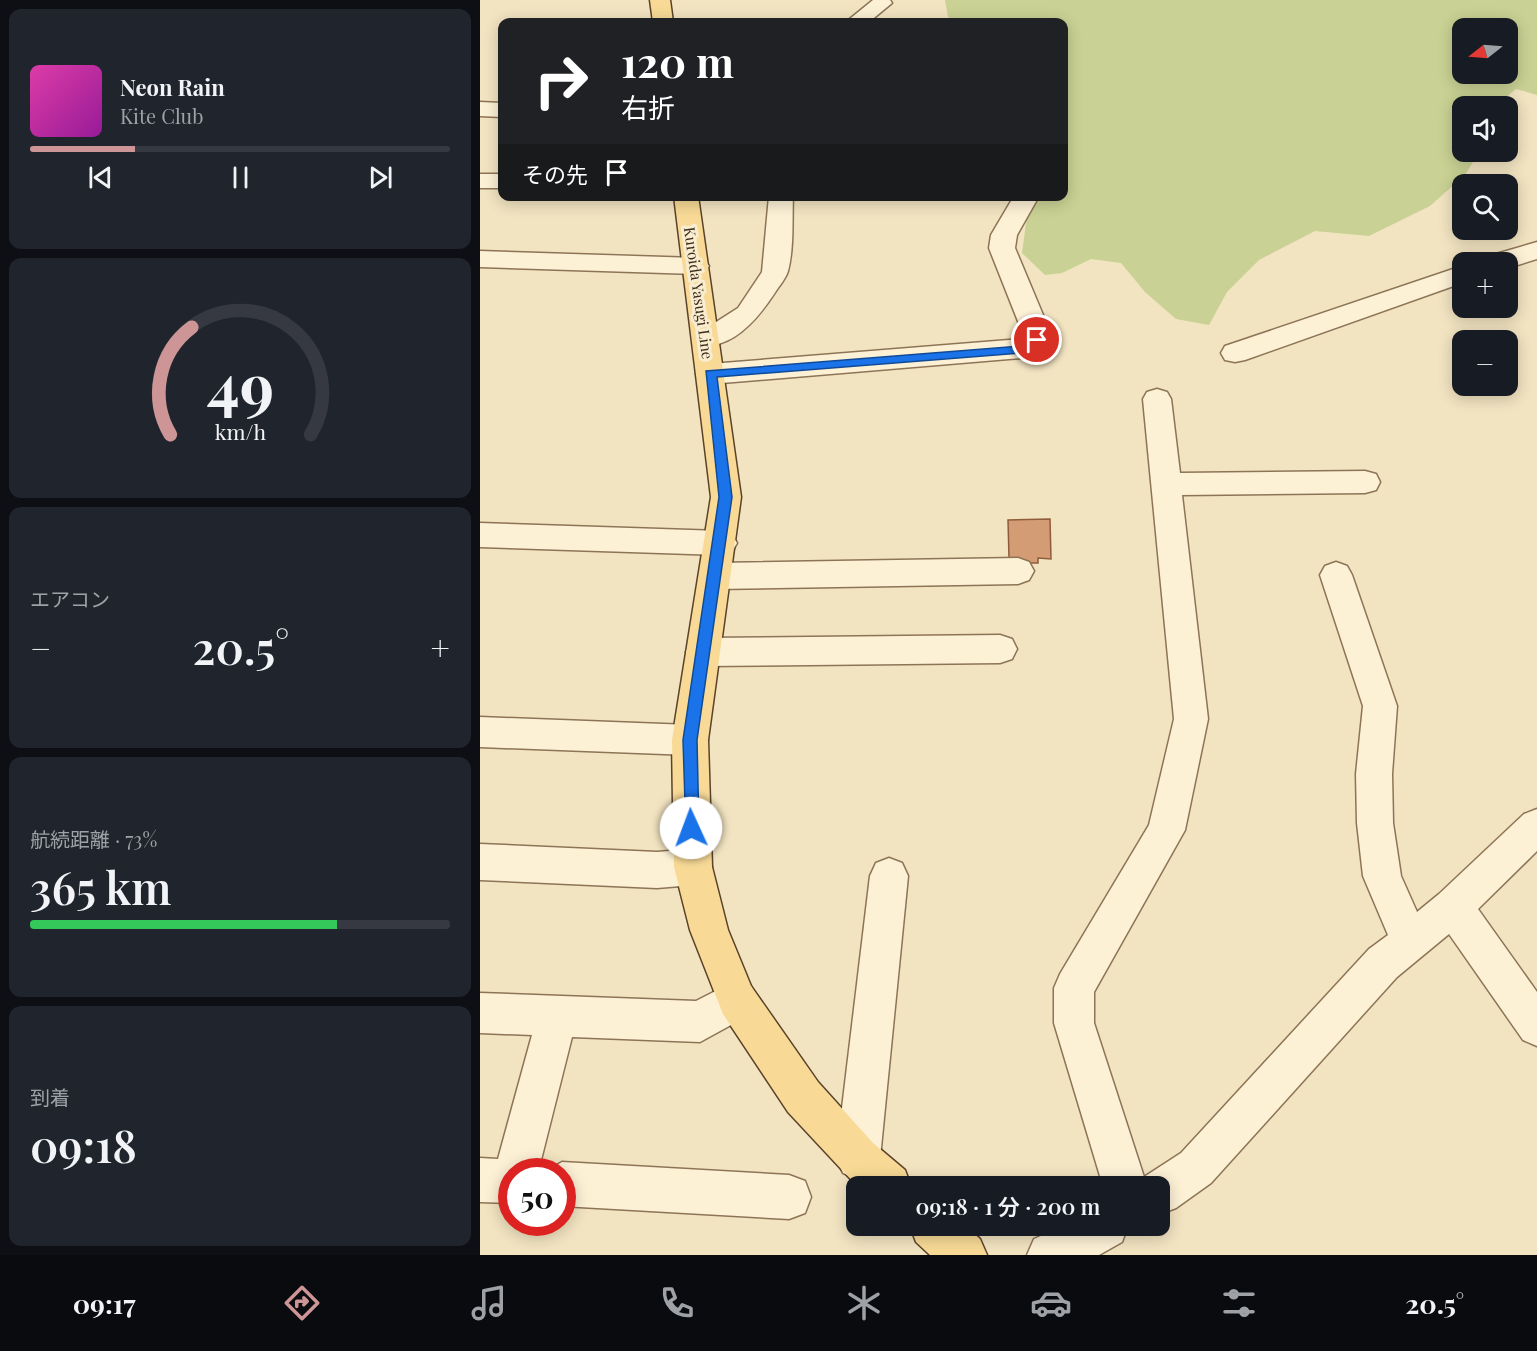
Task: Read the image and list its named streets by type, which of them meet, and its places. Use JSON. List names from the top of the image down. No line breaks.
{"streets":{"main road":["Kuroida Yasugi Line"]},"north":"left","page":{"map_buttons":["+","−"],"turn":["120 m","右折"],"song":["Neon Rain","Kite Club"],"then":"その先","tile":["エアコン",["航続距離 · 73%","365 km"],["到着","09:18"]],"heat":["−","20.5°","+"],"limit":"50","trip":"09:18 · 1 分 · 200 m","tabs":["09:17","20.5°"],"gauge":["49","km/h"]}}
